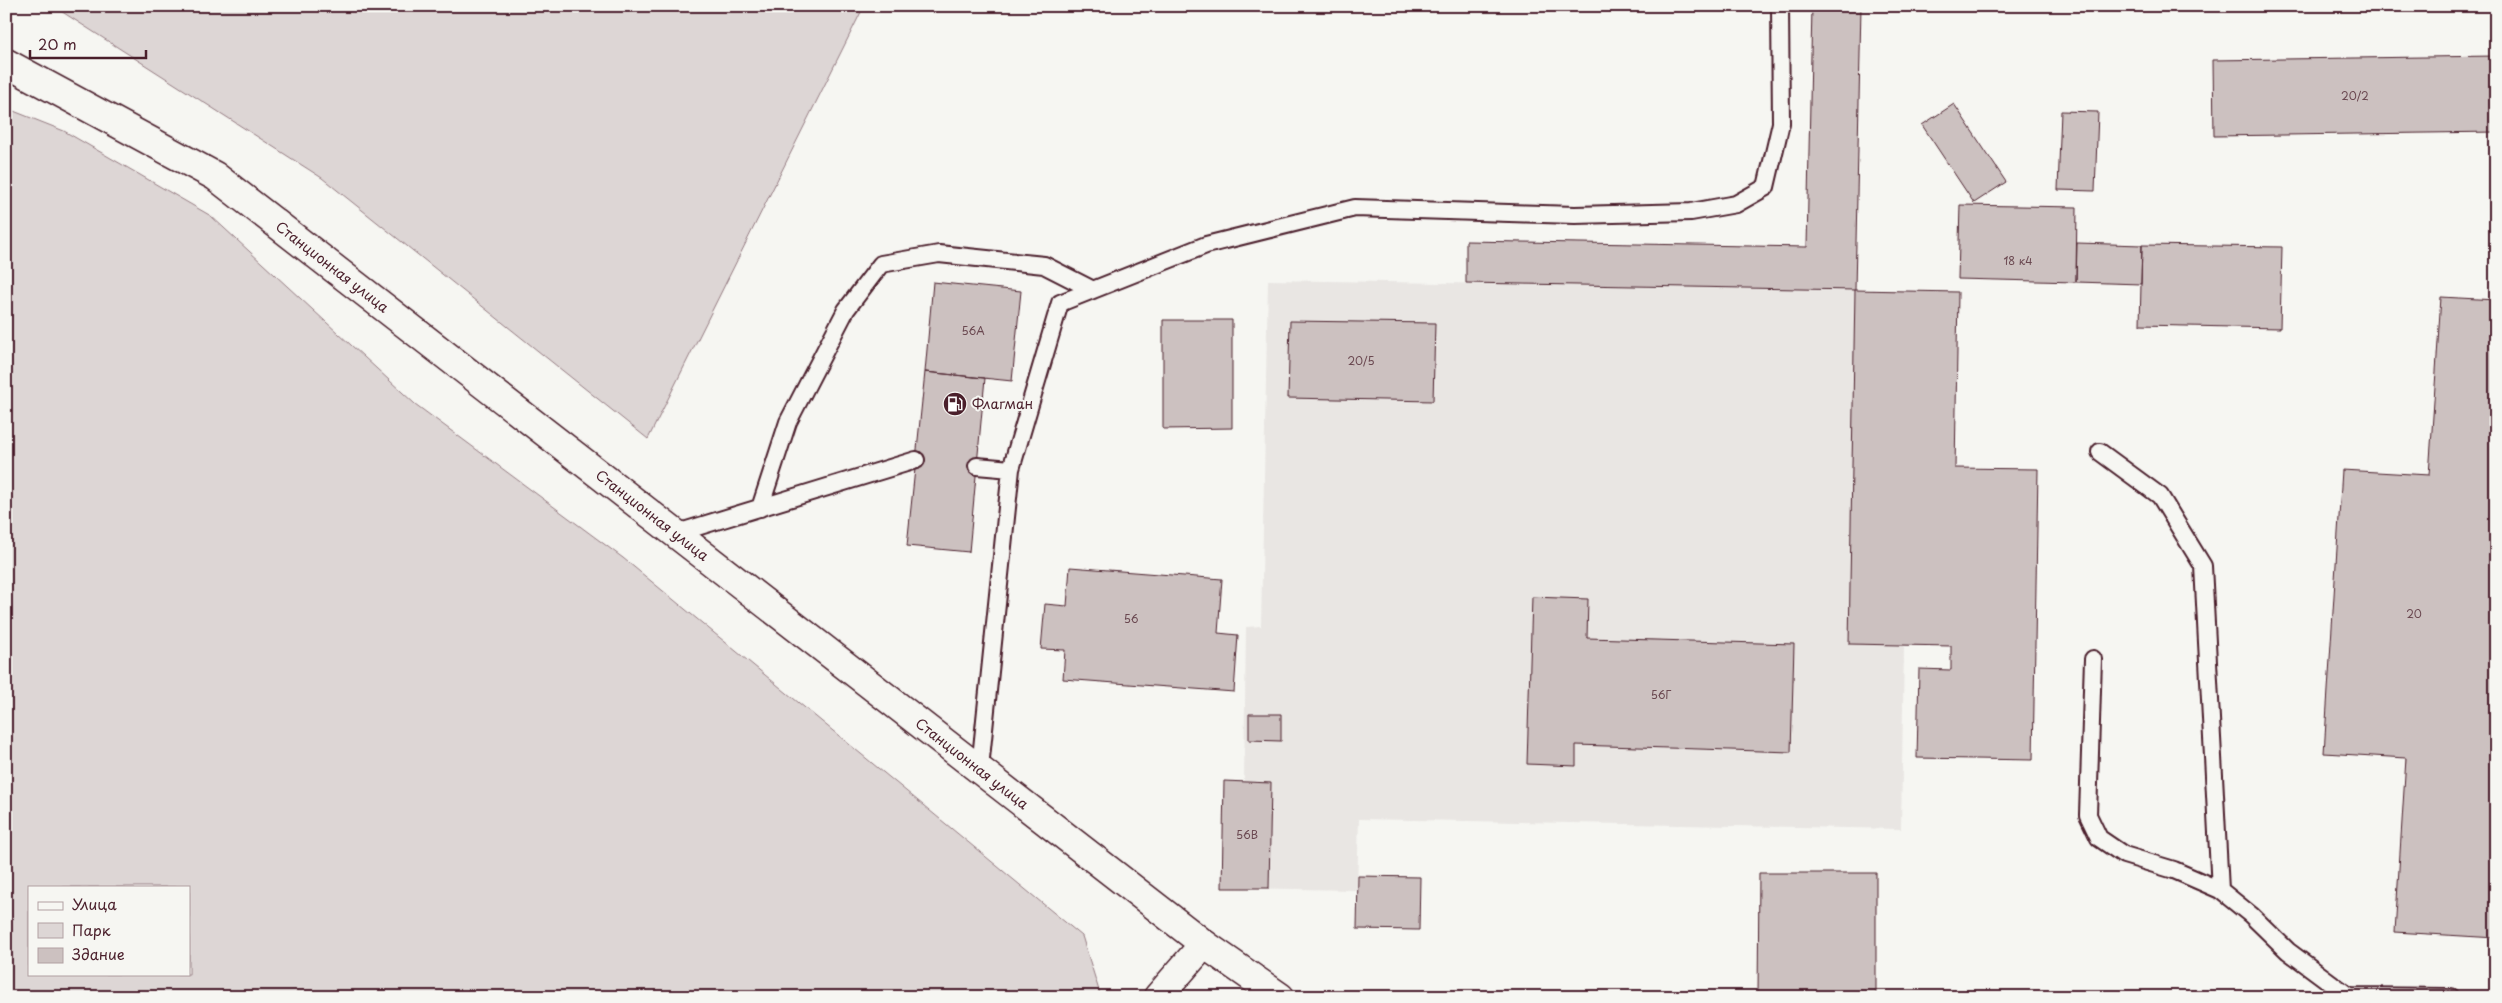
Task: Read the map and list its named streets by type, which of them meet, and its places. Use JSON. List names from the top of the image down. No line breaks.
{"streets":{"main road":["Станционная улица"]},"places":{"fuel station":["Флагман"]},"house_numbers":["20/2","18 к4","56А","20/5","20","56","56Г","56В"],"legend":["Улица","Парк","Здание"],"scale_bar":"20 m"}
